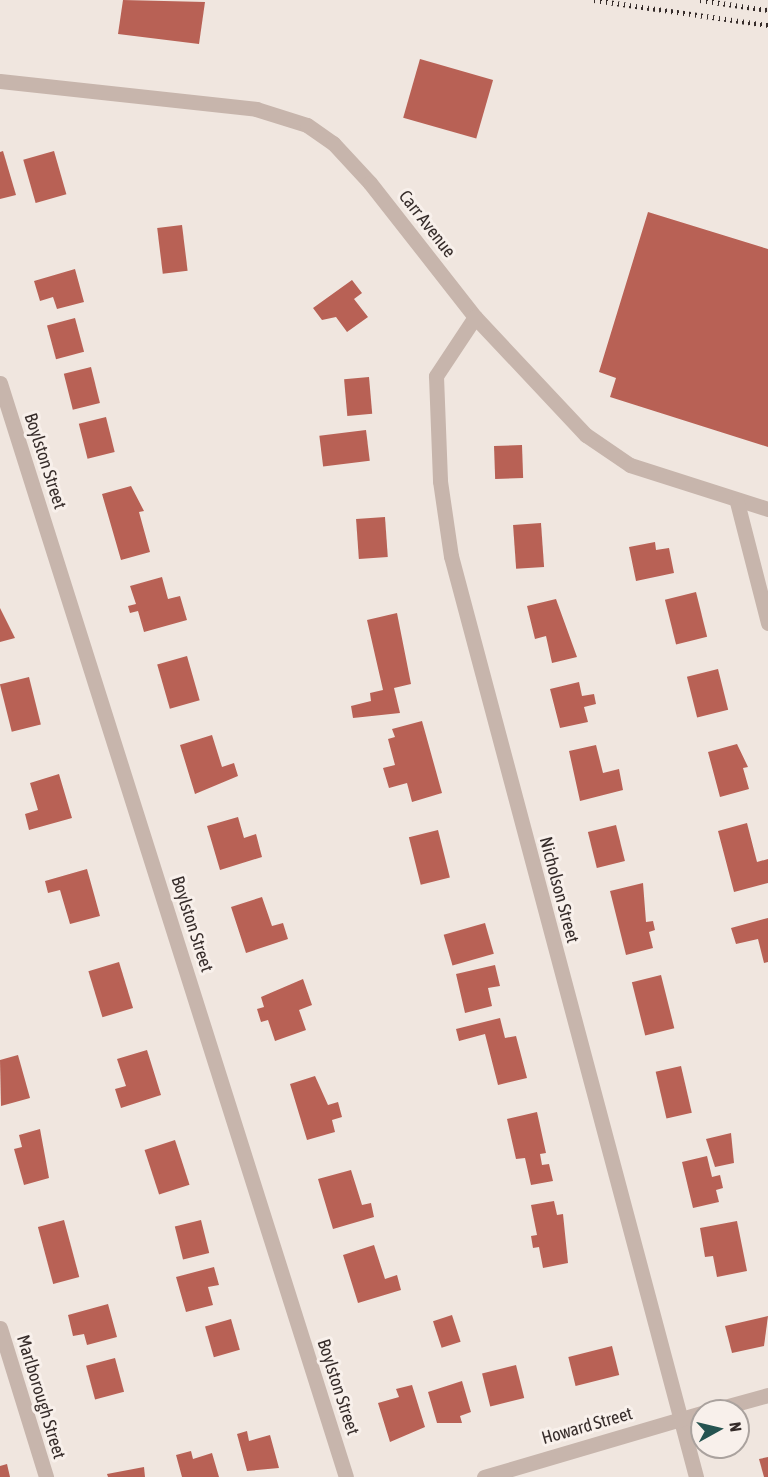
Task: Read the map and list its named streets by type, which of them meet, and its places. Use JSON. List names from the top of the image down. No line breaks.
{"streets":{"street":["Carr Avenue","Boylston Street","Nicholson Street","Marlborough Street","Howard Street"]},"crossings":[["Carr Avenue","Nicholson Street"],["Nicholson Street","Howard Street"]],"north":"right"}
